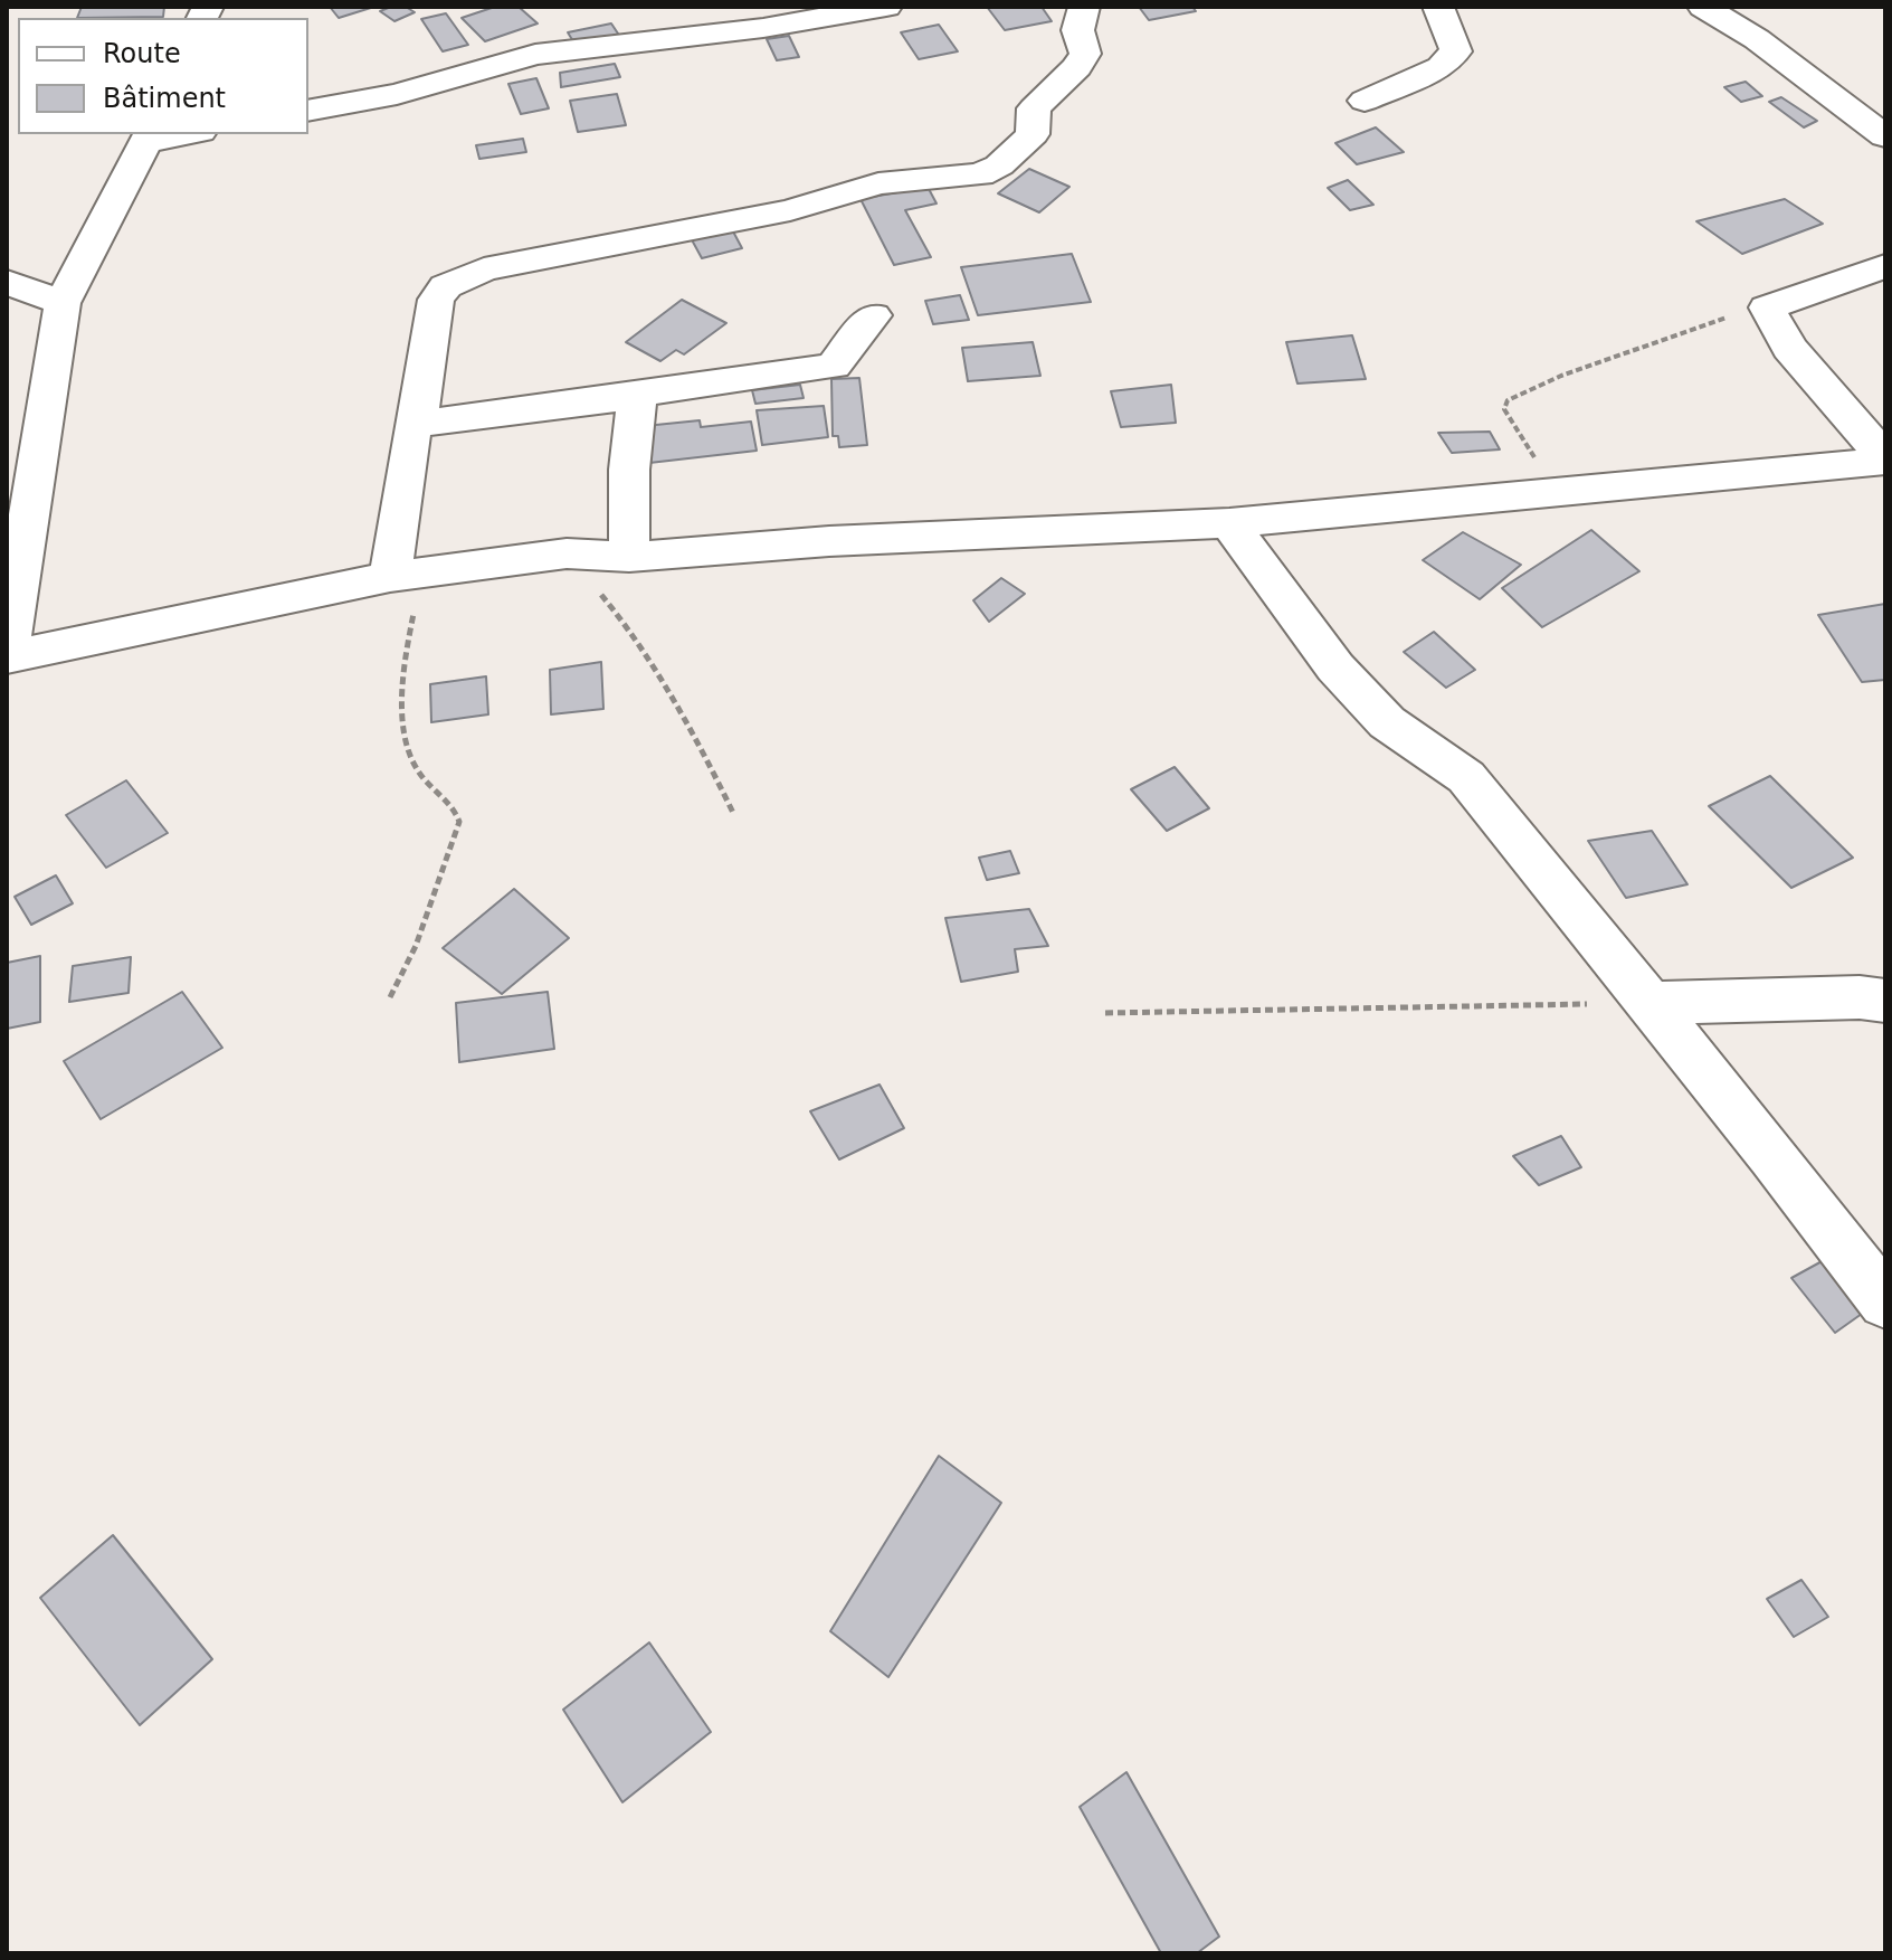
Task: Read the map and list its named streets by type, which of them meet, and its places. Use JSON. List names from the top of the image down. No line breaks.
{"legend":["Route","Bâtiment"]}
